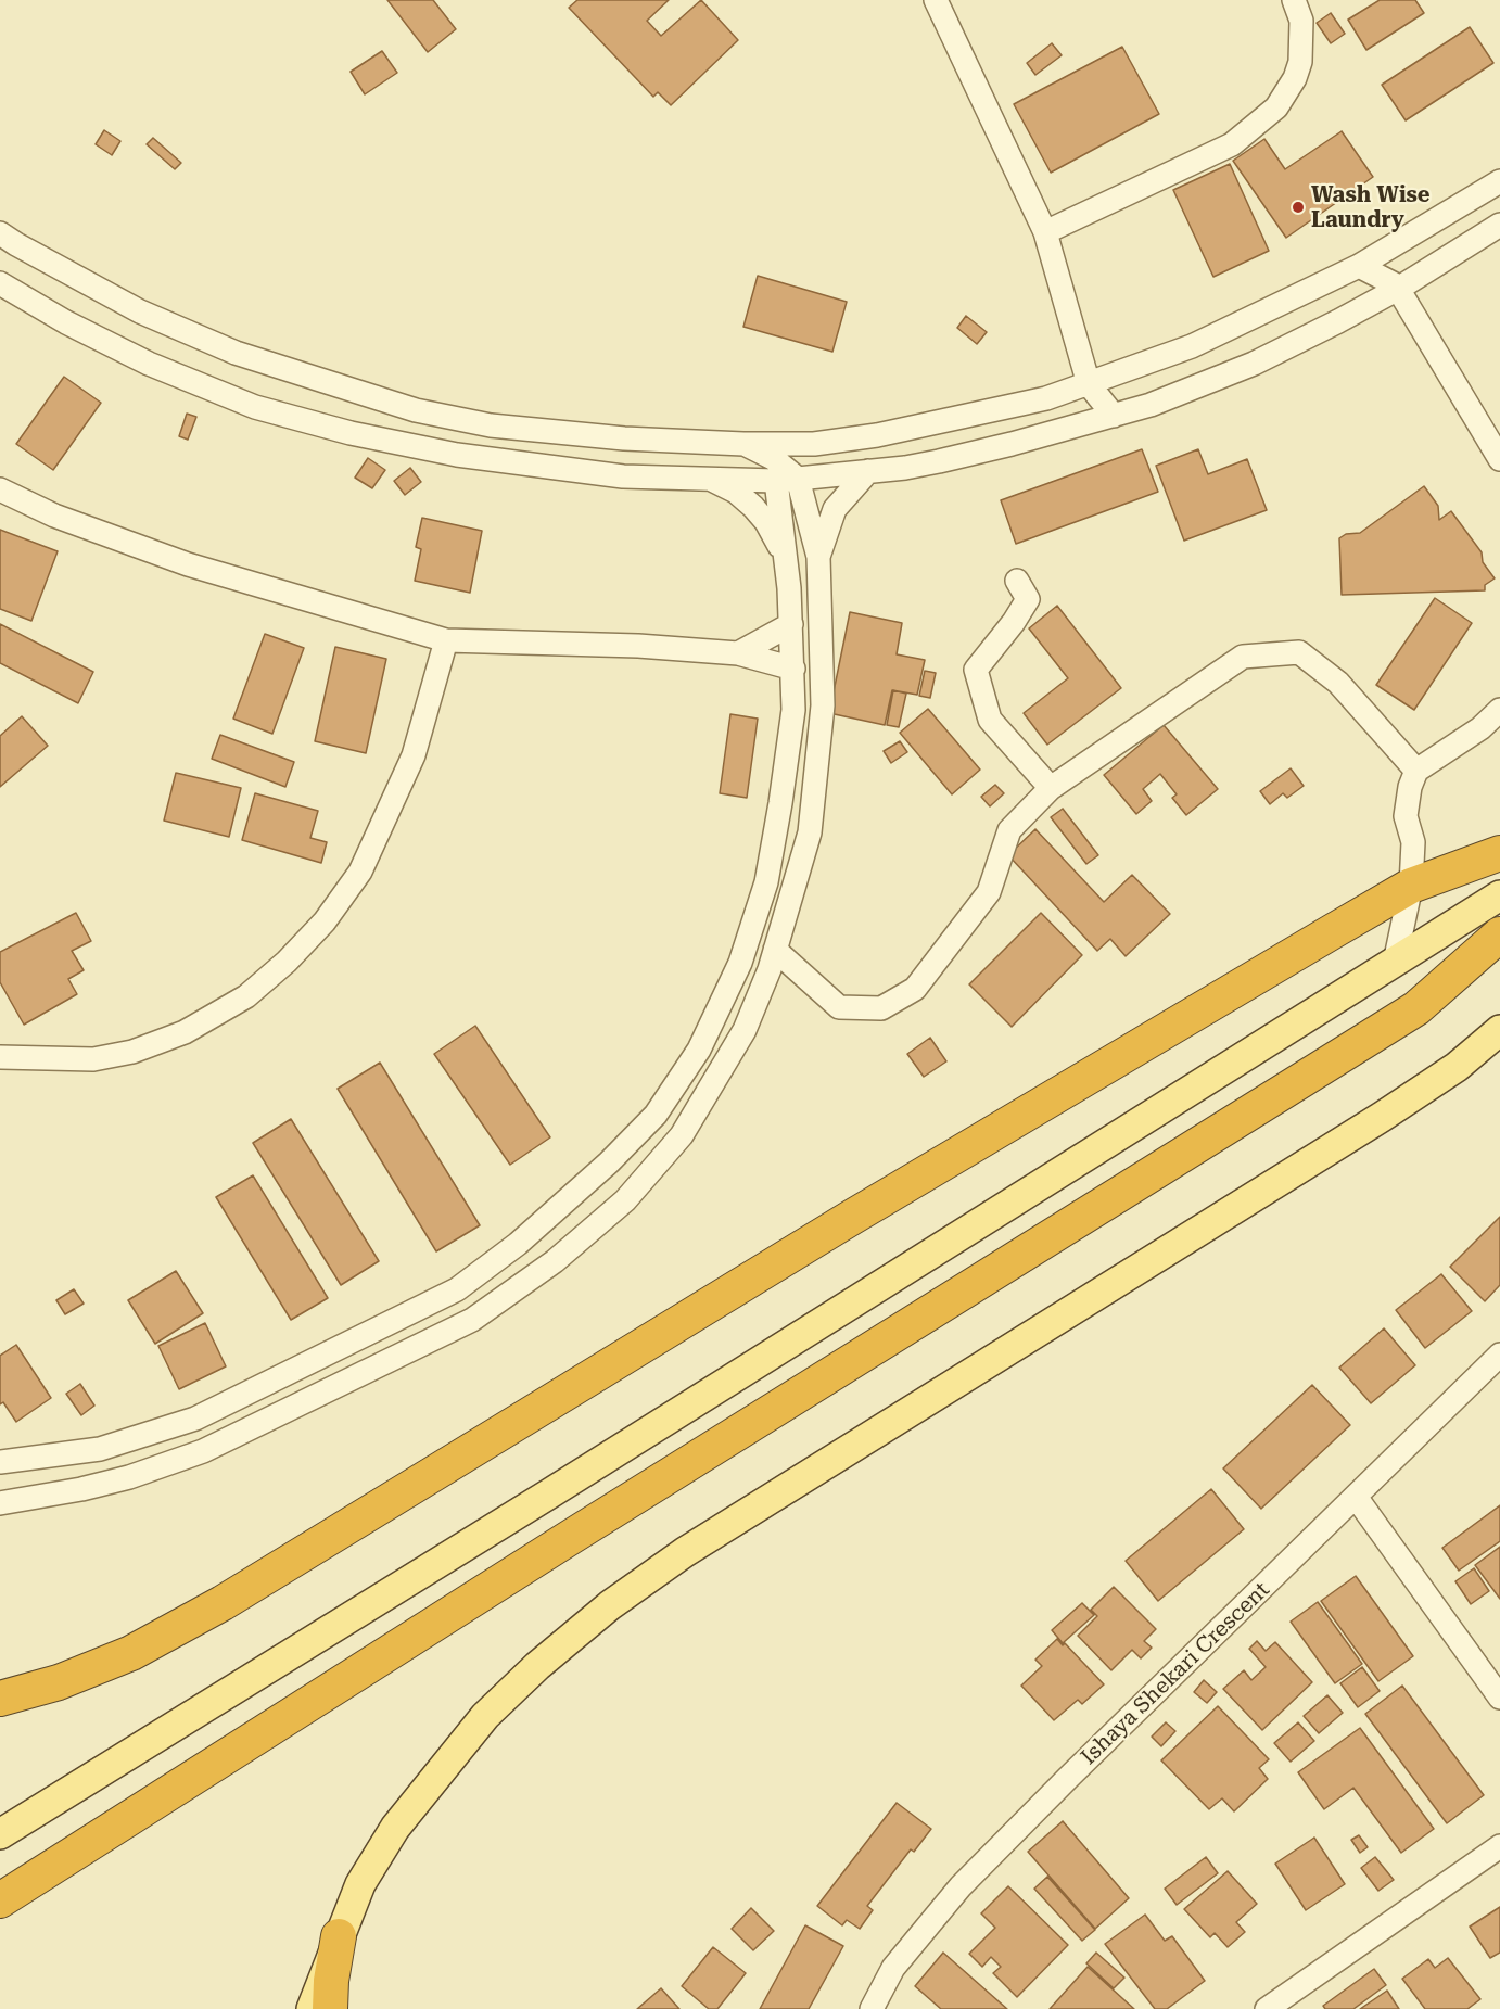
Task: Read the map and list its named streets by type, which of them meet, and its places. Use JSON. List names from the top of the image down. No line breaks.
{"streets":{"street":["Ishaya Shekari Crescent"]},"places":["Wash Wise Laundry"]}
